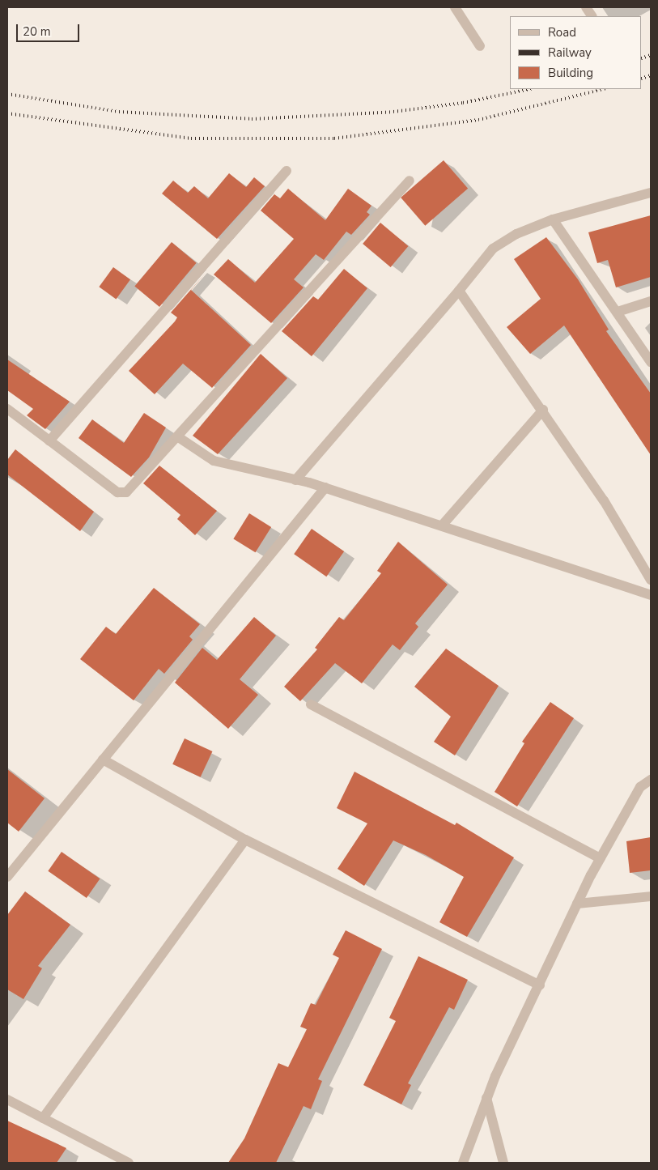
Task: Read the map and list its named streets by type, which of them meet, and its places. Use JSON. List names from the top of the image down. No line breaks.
{"legend":["Road","Railway","Building"],"scale_bar":"20 m"}
